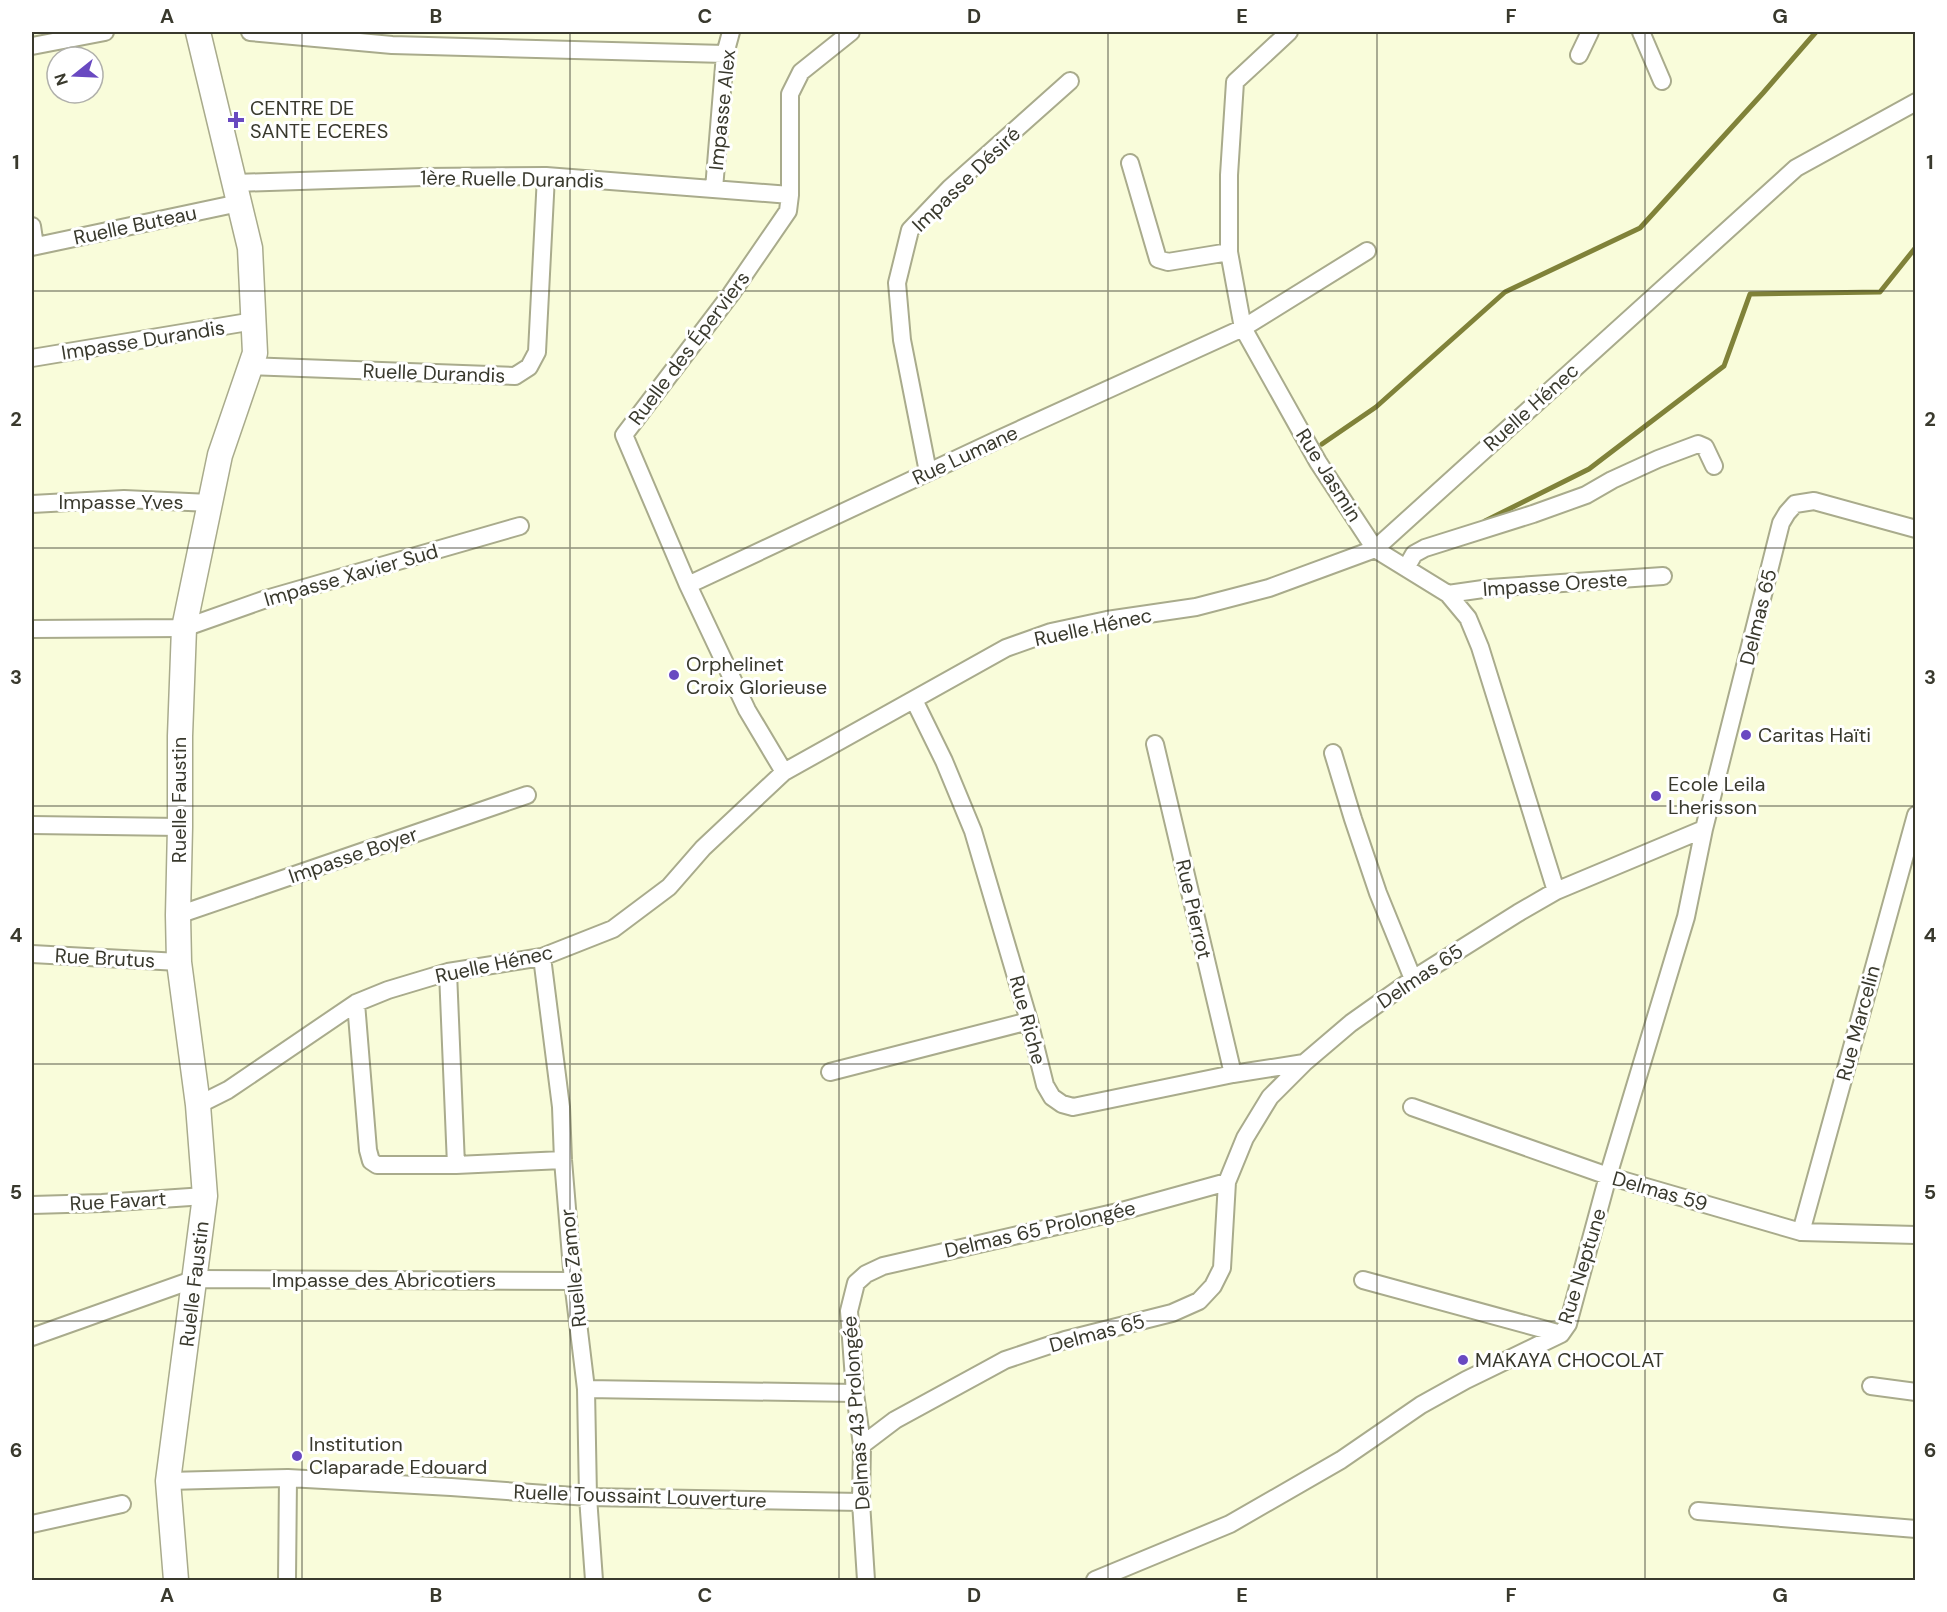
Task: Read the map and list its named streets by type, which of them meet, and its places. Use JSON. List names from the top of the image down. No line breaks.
{"streets":{"street":["Impasse Alex","1ère Ruelle Durandis","Impasse Désiré","Ruelle Buteau","Impasse Durandis","Ruelle des Éperviers","Ruelle Durandis","Ruelle Hénec","Rue Lumane","Rue Jasmin","Impasse Yves","Impasse Xavier Sud","Impasse Oreste","Delmas 65","Ruelle Faustin","Impasse Boyer","Rue Pierrot","Rue Brutus","Rue Riche","Rue Marcelin","Delmas 59","Rue Favart","Delmas 65 Prolongée","Rue Neptune","Ruelle Zamor","Impasse des Abricotiers","Delmas 43 Prolongée","Ruelle Toussaint Louverture"]},"crossings":[["Impasse Alex","1ère Ruelle Durandis"],["1ère Ruelle Durandis","Ruelle Buteau"],["1ère Ruelle Durandis","Ruelle des Éperviers"],["1ère Ruelle Durandis","Ruelle Durandis"],["1ère Ruelle Durandis","Ruelle Faustin"],["Impasse Désiré","Rue Lumane"],["Ruelle Buteau","Ruelle Faustin"],["Impasse Durandis","Ruelle Faustin"],["Ruelle des Éperviers","Ruelle Hénec"],["Ruelle des Éperviers","Rue Lumane"],["Ruelle Durandis","Ruelle Faustin"],["Ruelle Hénec","Rue Jasmin"],["Ruelle Hénec","Ruelle Faustin"],["Ruelle Hénec","Rue Riche"],["Ruelle Hénec","Ruelle Zamor"],["Rue Lumane","Rue Jasmin"],["Rue Jasmin","Impasse Oreste"],["Rue Jasmin","Delmas 65"],["Impasse Yves","Ruelle Faustin"],["Impasse Xavier Sud","Ruelle Faustin"],["Delmas 65","Rue Riche"],["Delmas 65","Delmas 65 Prolongée"],["Delmas 65","Rue Neptune"],["Delmas 65","Delmas 43 Prolongée"],["Ruelle Faustin","Impasse Boyer"],["Ruelle Faustin","Rue Brutus"],["Ruelle Faustin","Rue Favart"],["Ruelle Faustin","Impasse des Abricotiers"],["Ruelle Faustin","Ruelle Toussaint Louverture"],["Rue Pierrot","Rue Riche"],["Rue Marcelin","Delmas 59"],["Delmas 59","Rue Neptune"],["Delmas 65 Prolongée","Delmas 43 Prolongée"],["Ruelle Zamor","Impasse des Abricotiers"],["Ruelle Zamor","Ruelle Toussaint Louverture"],["Delmas 43 Prolongée","Ruelle Toussaint Louverture"]],"places":{"health":["CENTRE DE SANTE ECERES"],"other":["Orphelinet Croix Glorieuse","Caritas Haïti","Ecole Leila Lherisson","MAKAYA CHOCOLAT","Institution Claparade Edouard"]},"north":"left","grid":{"columns":["A","B","C","D","E","F","G"],"rows":["1","2","3","4","5","6"]}}
